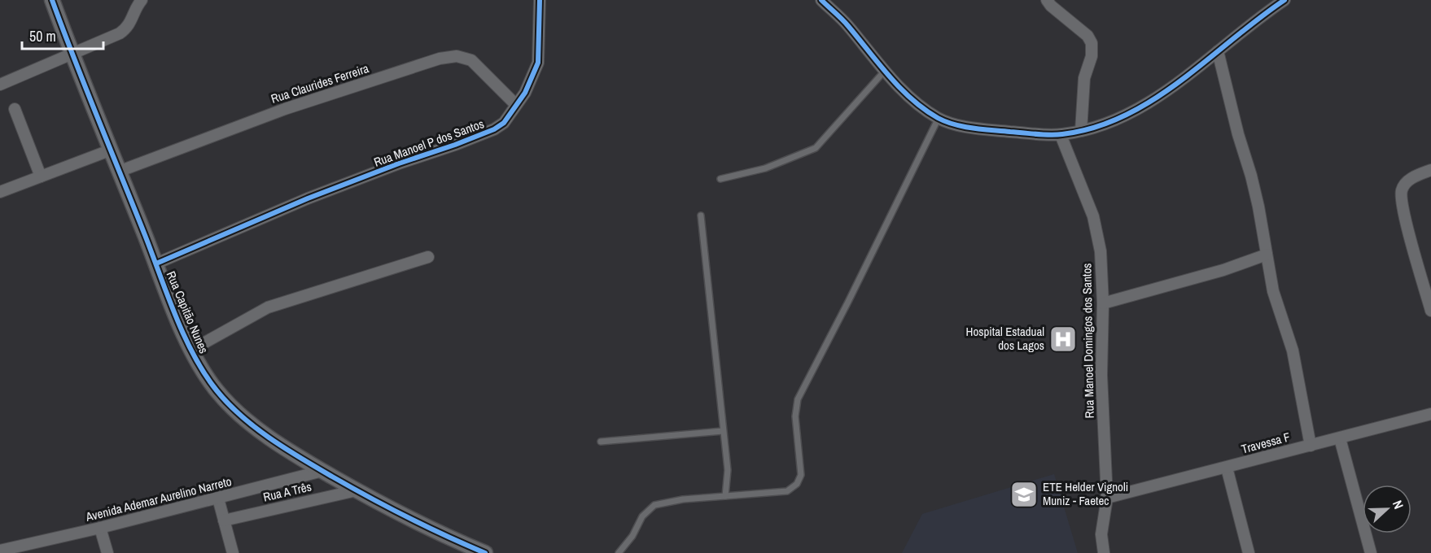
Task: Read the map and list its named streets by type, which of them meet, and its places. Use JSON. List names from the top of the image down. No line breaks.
{"streets":{"street":["Rua Claurides Ferreira","Rua Manoel P dos Santos","Rua Capitão Nunes","Rua Manoel Domingos dos Santos","Travessa F","Rua A Três","Avenida Ademar Aurelino Narreto"]},"crossings":[["Rua Claurides Ferreira","Rua Manoel P dos Santos"],["Rua Claurides Ferreira","Rua Capitão Nunes"],["Rua Manoel P dos Santos","Rua Capitão Nunes"],["Rua Capitão Nunes","Rua A Três"],["Rua Capitão Nunes","Avenida Ademar Aurelino Narreto"],["Rua Manoel Domingos dos Santos","Travessa F"]],"places":{"hospital":["Hospital Estadual dos Lagos"],"school or university":["ETE Helder Vignoli Muniz - Faetec"]},"scale_bar":"50 m","north":"right"}
